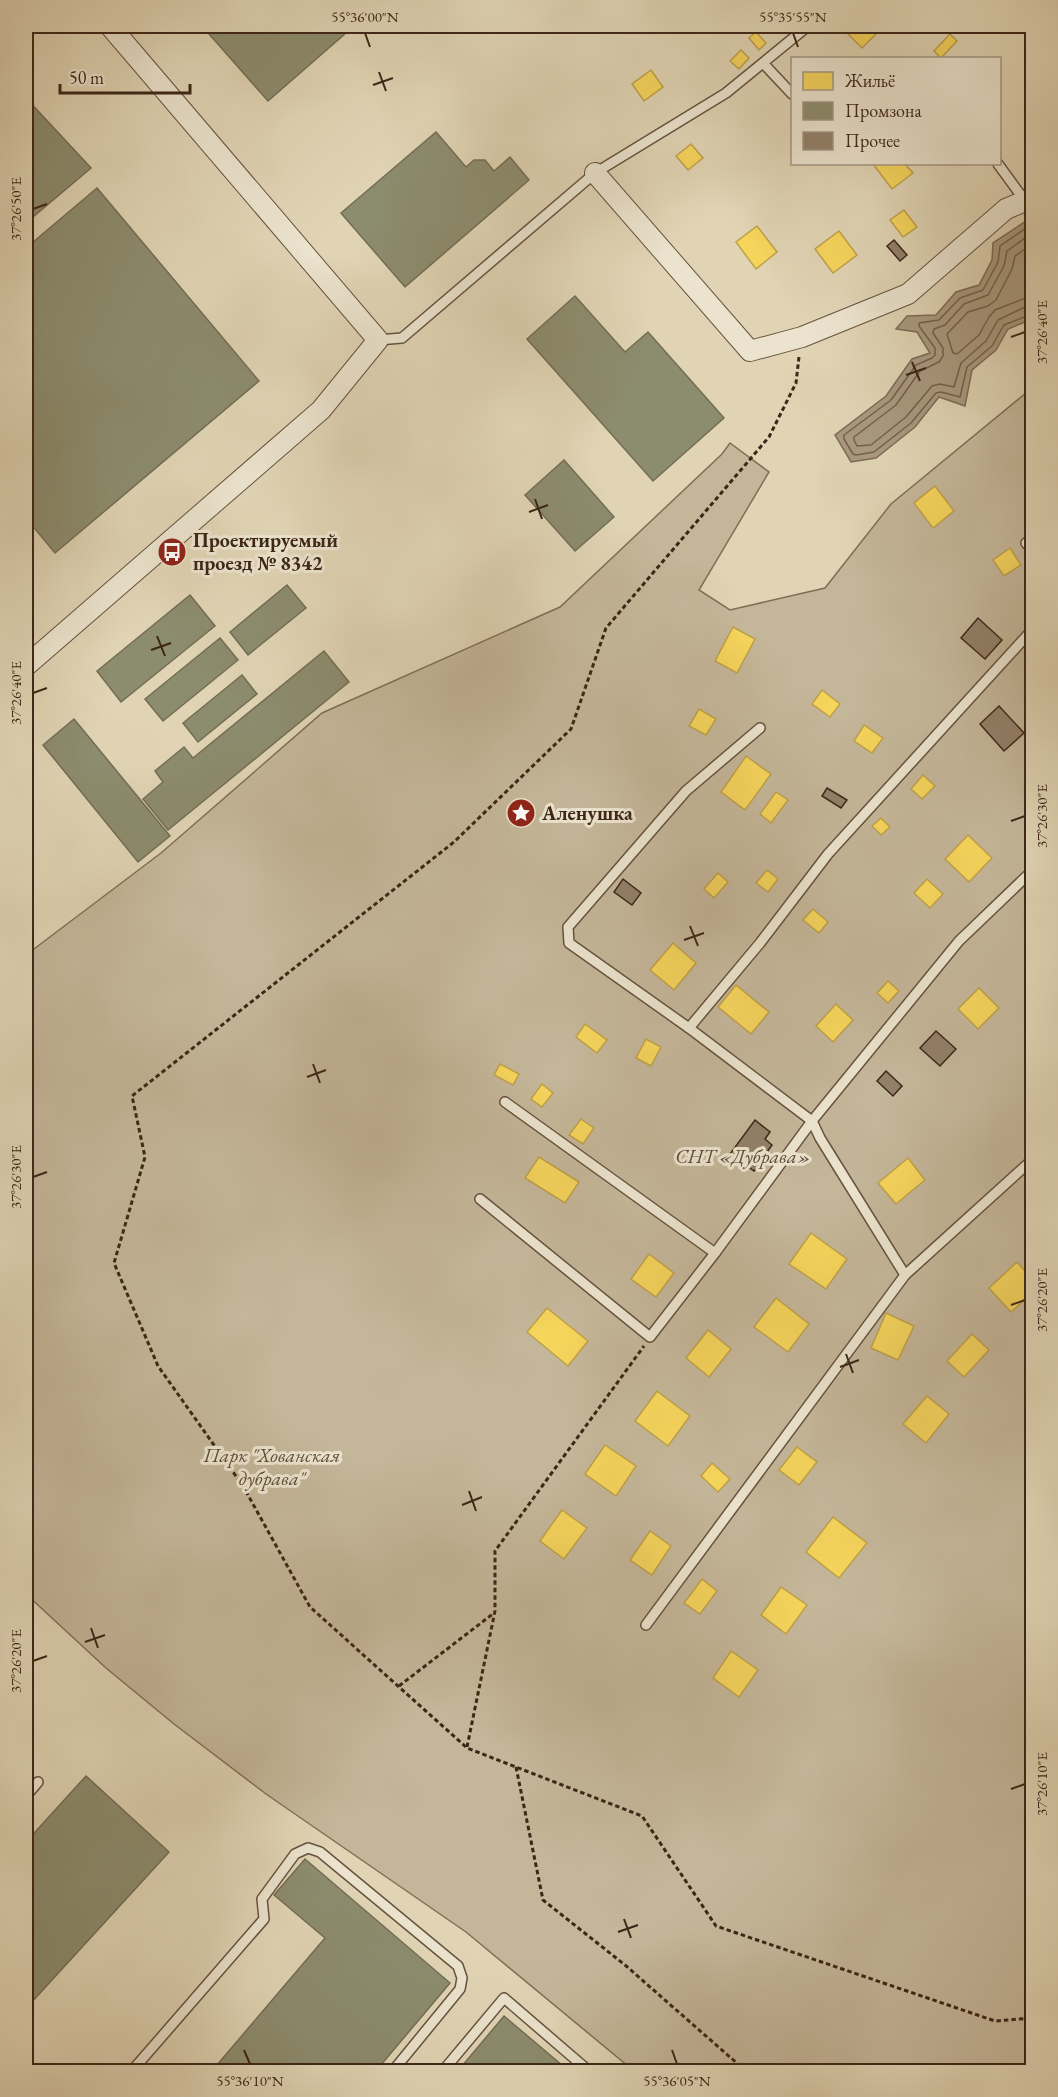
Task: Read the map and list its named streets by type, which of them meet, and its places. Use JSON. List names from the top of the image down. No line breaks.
{"parks":["СНТ «Дубрава»","Парк \"Хованская дубрава\""],"places":{"bus stop":["Проектируемый проезд № 8342"],"place":["Аленушка"]},"legend":["Жильё","Промзона","Прочее"],"scale_bar":"50 m","coordinates":["55°36'00\"N","55°35'55\"N","37°26'50\"E","37°26'40\"E","37°26'30\"E","37°26'20\"E","37°26'10\"E","55°36'10\"N","55°36'05\"N"]}
